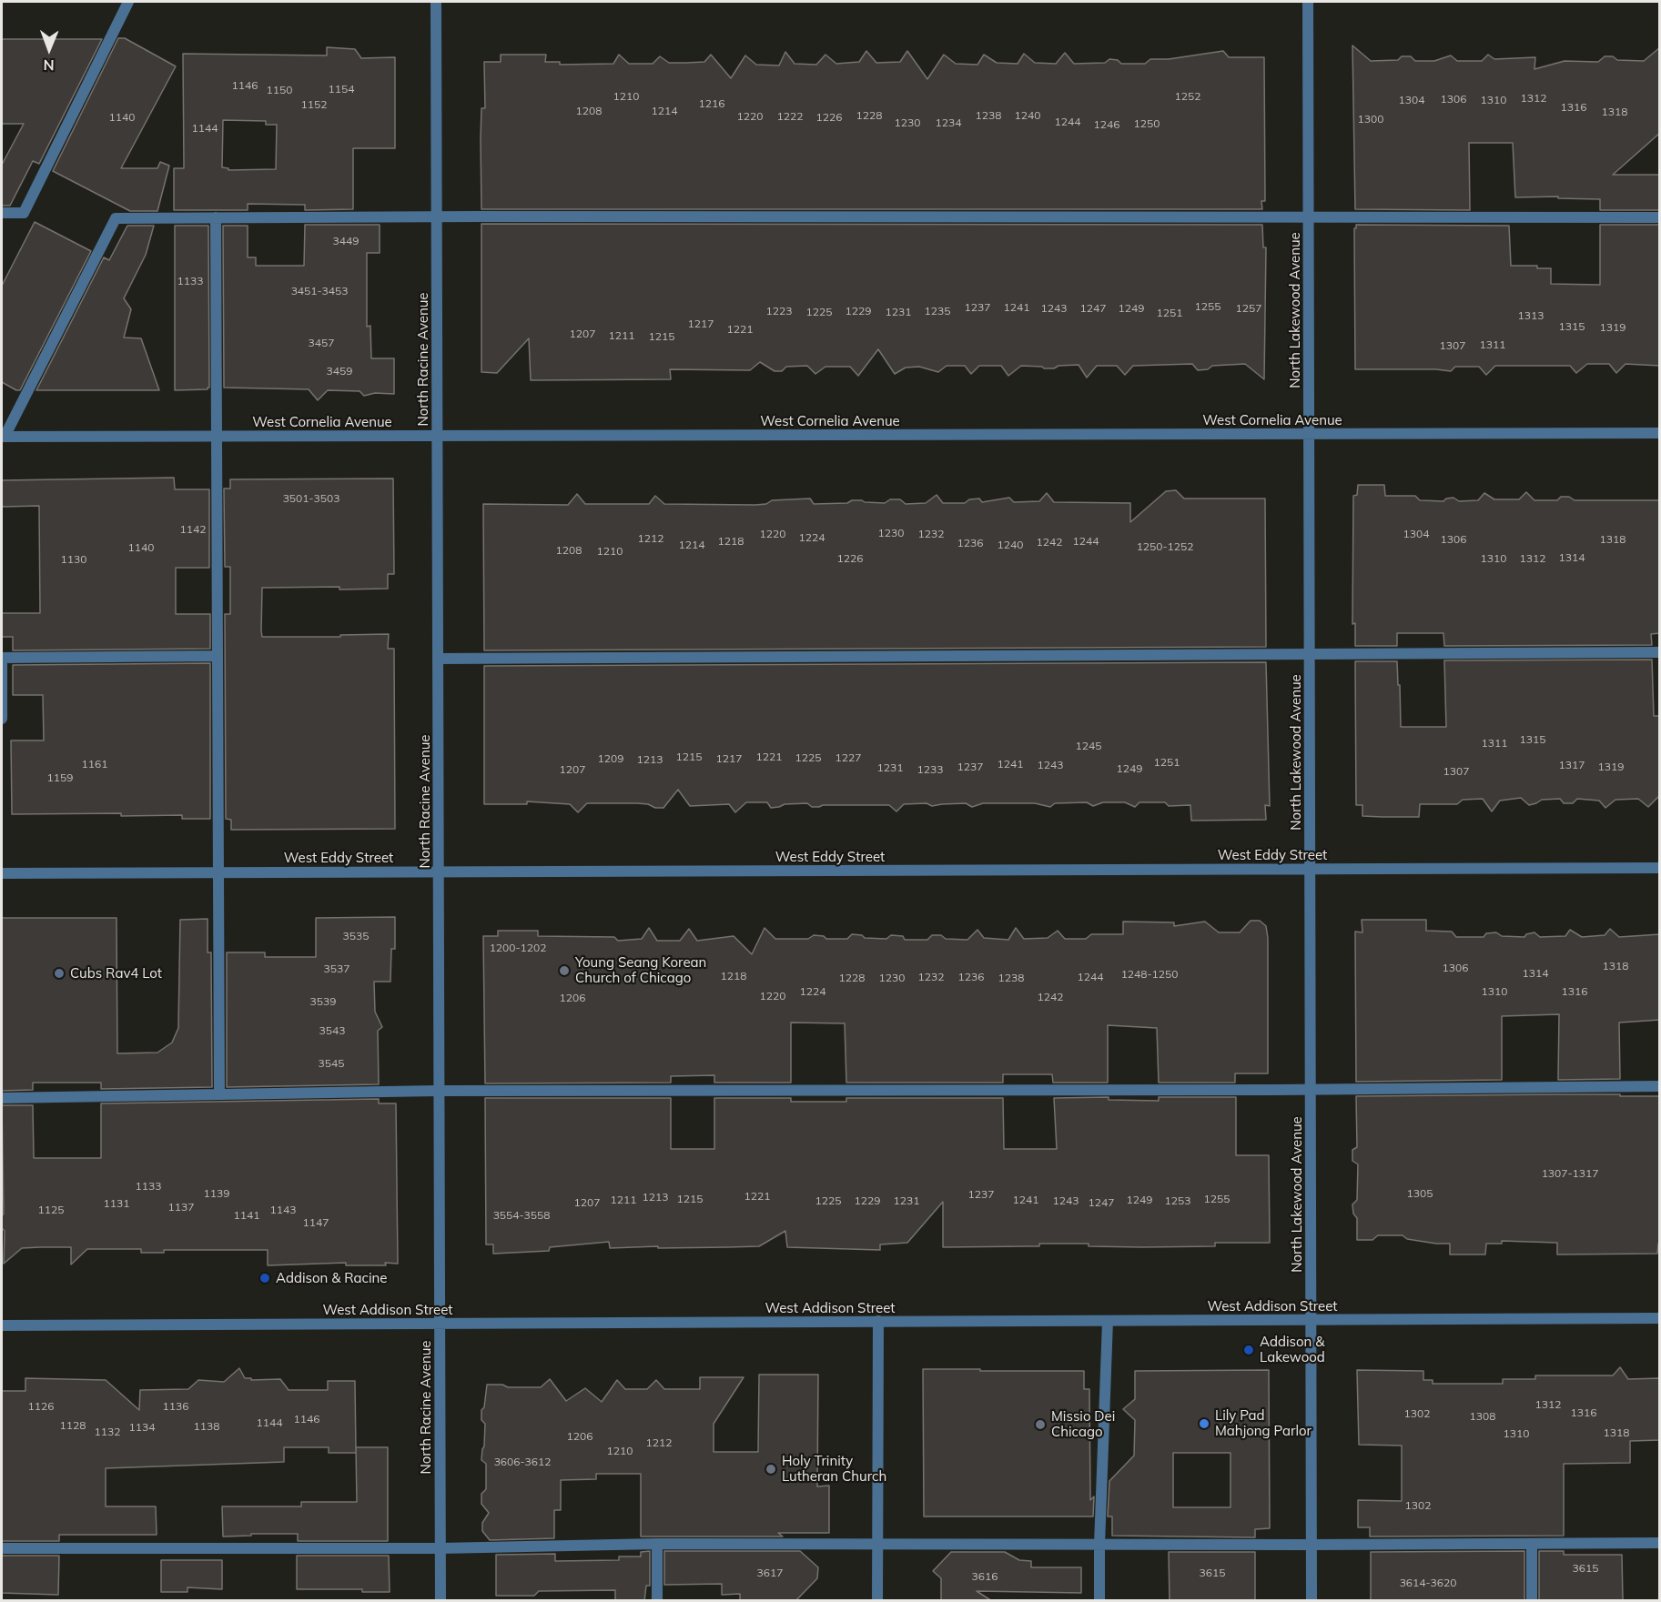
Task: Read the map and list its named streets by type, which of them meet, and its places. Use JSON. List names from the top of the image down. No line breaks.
{"streets":{"street":["North Lakewood Avenue","North Racine Avenue","West Cornelia Avenue","West Eddy Street","West Addison Street"]},"crossings":[["North Lakewood Avenue","West Cornelia Avenue"],["North Lakewood Avenue","West Eddy Street"],["North Lakewood Avenue","West Addison Street"],["North Racine Avenue","West Cornelia Avenue"],["North Racine Avenue","West Eddy Street"],["North Racine Avenue","West Addison Street"]],"places":["Young Seang Korean Church of Chicago","Cubs Rav4 Lot","Addison & Racine","Addison & Lakewood","Lily Pad Mahjong Parlor","Missio Dei Chicago","Holy Trinity Lutheran Church"],"house_numbers":["1146","1154","1150","1210","1252","1312","1306","1304","1310","1216","1152","1316","1208","1214","1318","1228","1238","1240","1220","1222","1140","1226","1300","1244","1230","1234","1250","1246","1144","3449","1133","3451-3453","1255","1237","1241","1243","1247","1249","1257","1223","1229","1235","1225","1231","1251","1313","1217","1315","1319","1221","1207","1211","1215","3457","1311","1307","3459","3501-3503","1142","1230","1220","1232","1304","1224","1212","1306","1318","1218","1244","1242","1236","1214","1240","1250-1252","1140","1208","1210","1314","1226","1310","1312","1130","1315","1311","1245","1215","1221","1225","1227","1209","1217","1213","1251","1161","1241","1243","1317","1237","1319","1231","1249","1207","1233","1307","1159","3535","1200-1202","1318","1306","3537","1314","1248-1250","1218","1232","1236","1244","1228","1230","1238","1224","1310","1316","1220","1242","1206","3539","3543","3545","1307-1317","1133","1139","1305","1237","1221","1213","1215","1255","1211","1241","1249","1225","1229","1231","1243","1253","1207","1247","1131","1137","1125","1143","1141","3554-3558","1147","1312","1126","1136","1316","1302","1308","1146","1144","1128","1138","1134","1132","1318","1310","1206","1212","1210","3606-3612","1302","3615","3617","3615","3616","3614-3620"],"north":"bottom"}
